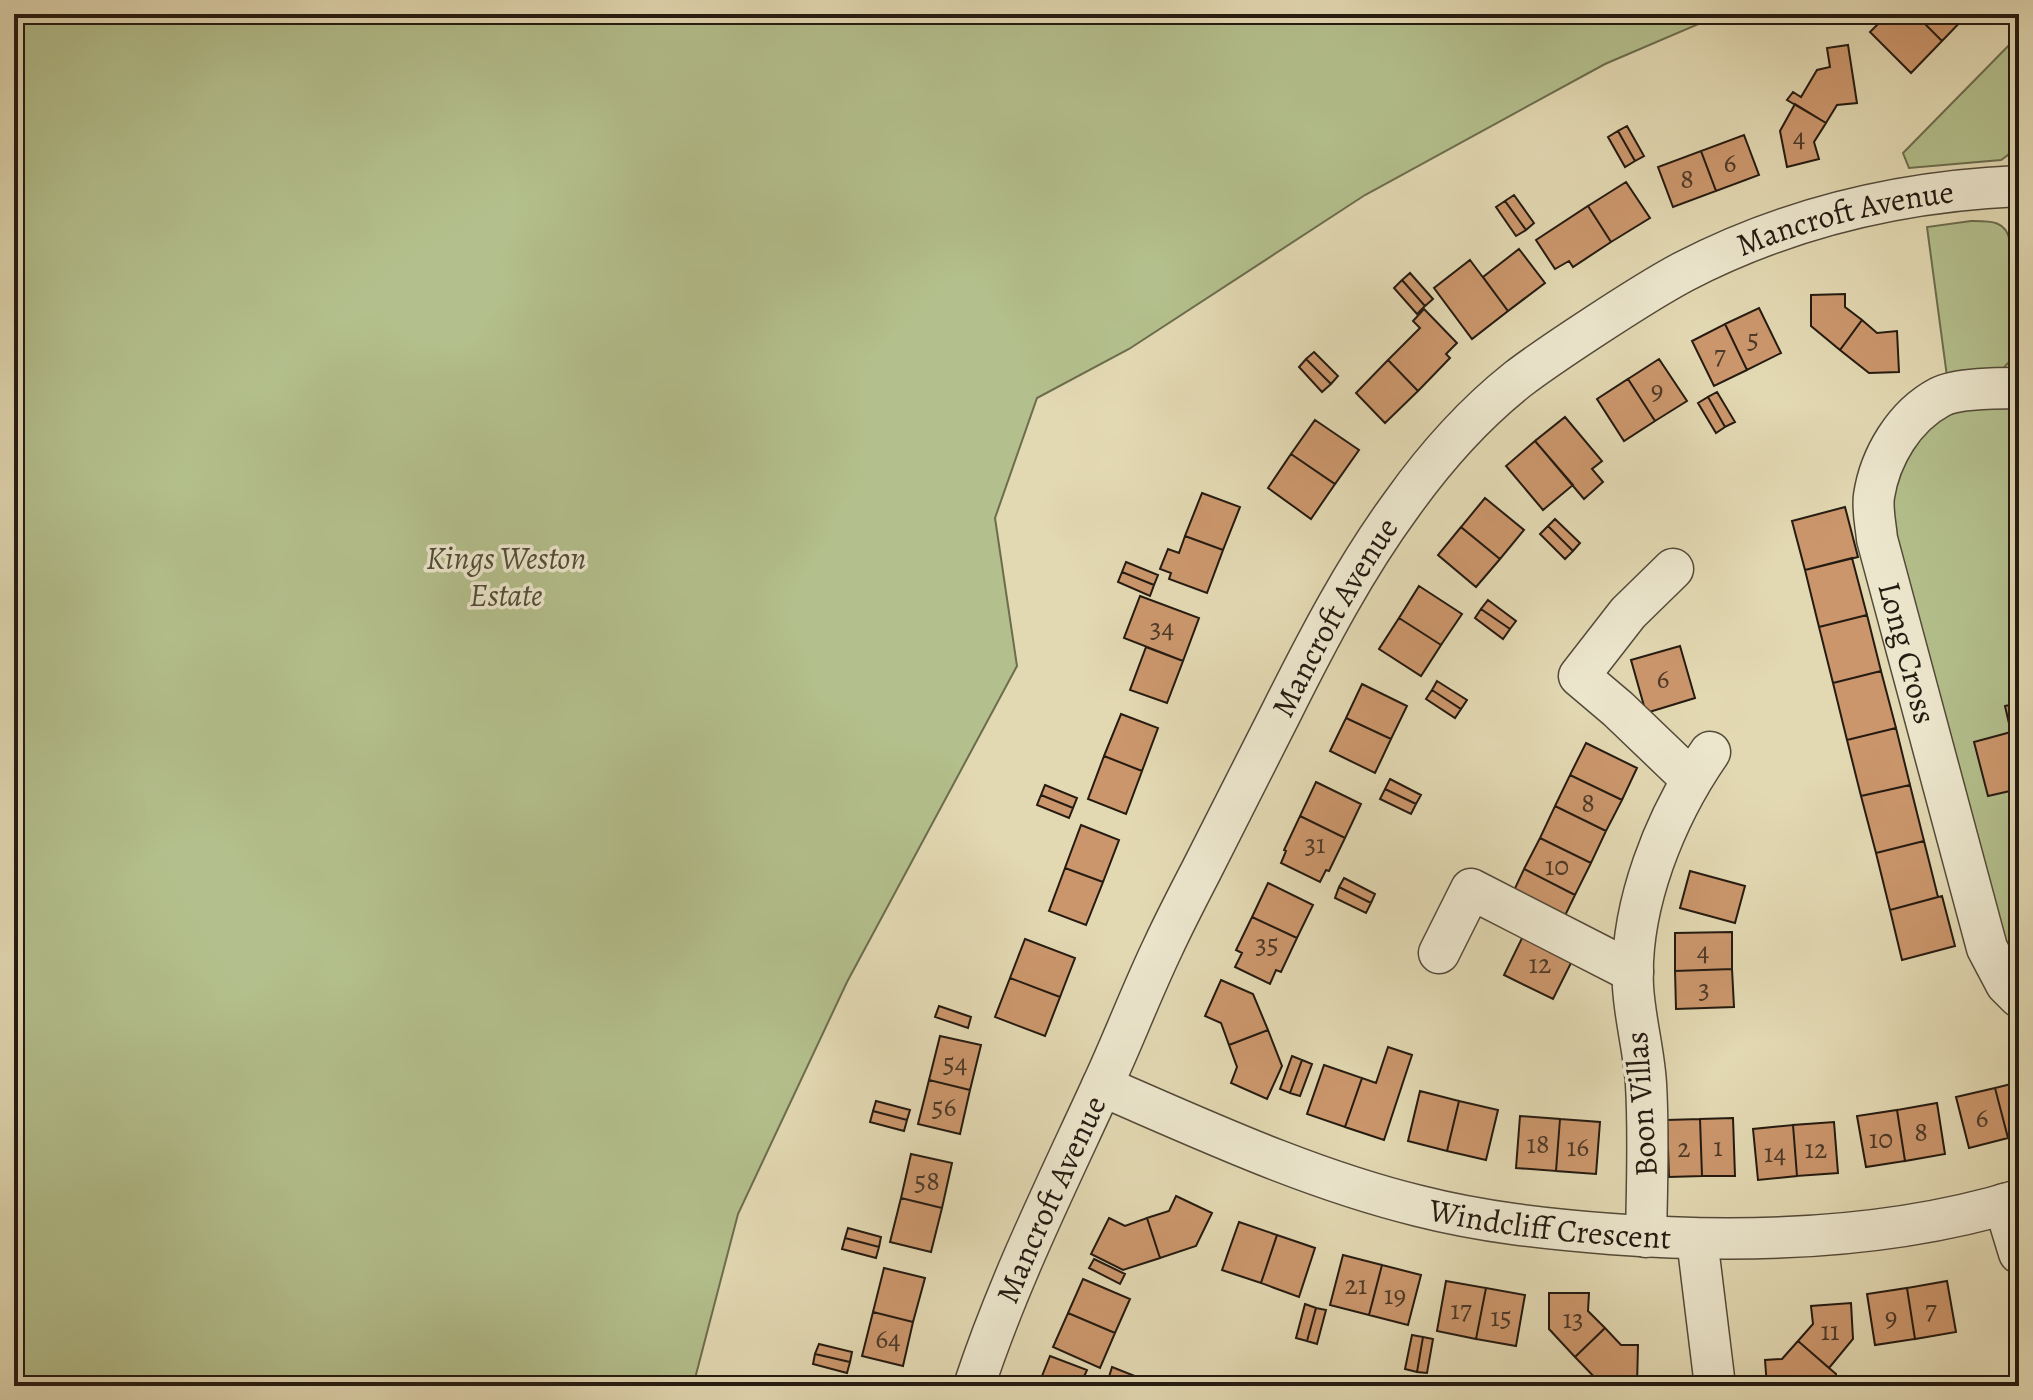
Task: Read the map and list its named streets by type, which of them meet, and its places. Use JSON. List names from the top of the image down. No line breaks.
{"streets":{"street":["Mancroft Avenue","Long Cross","Boon Villas","Windcliff Crescent"]},"crossings":[["Mancroft Avenue","Windcliff Crescent"],["Boon Villas","Windcliff Crescent"]],"parks":["Kings Weston Estate"],"house_numbers":["4","6","8","5","7","9","34","6","8","31","10","35","4","12","3","54","56","6","8","10","18","16","1","2","12","14","58","21","19","17","7","15","9","13","11","64"]}
